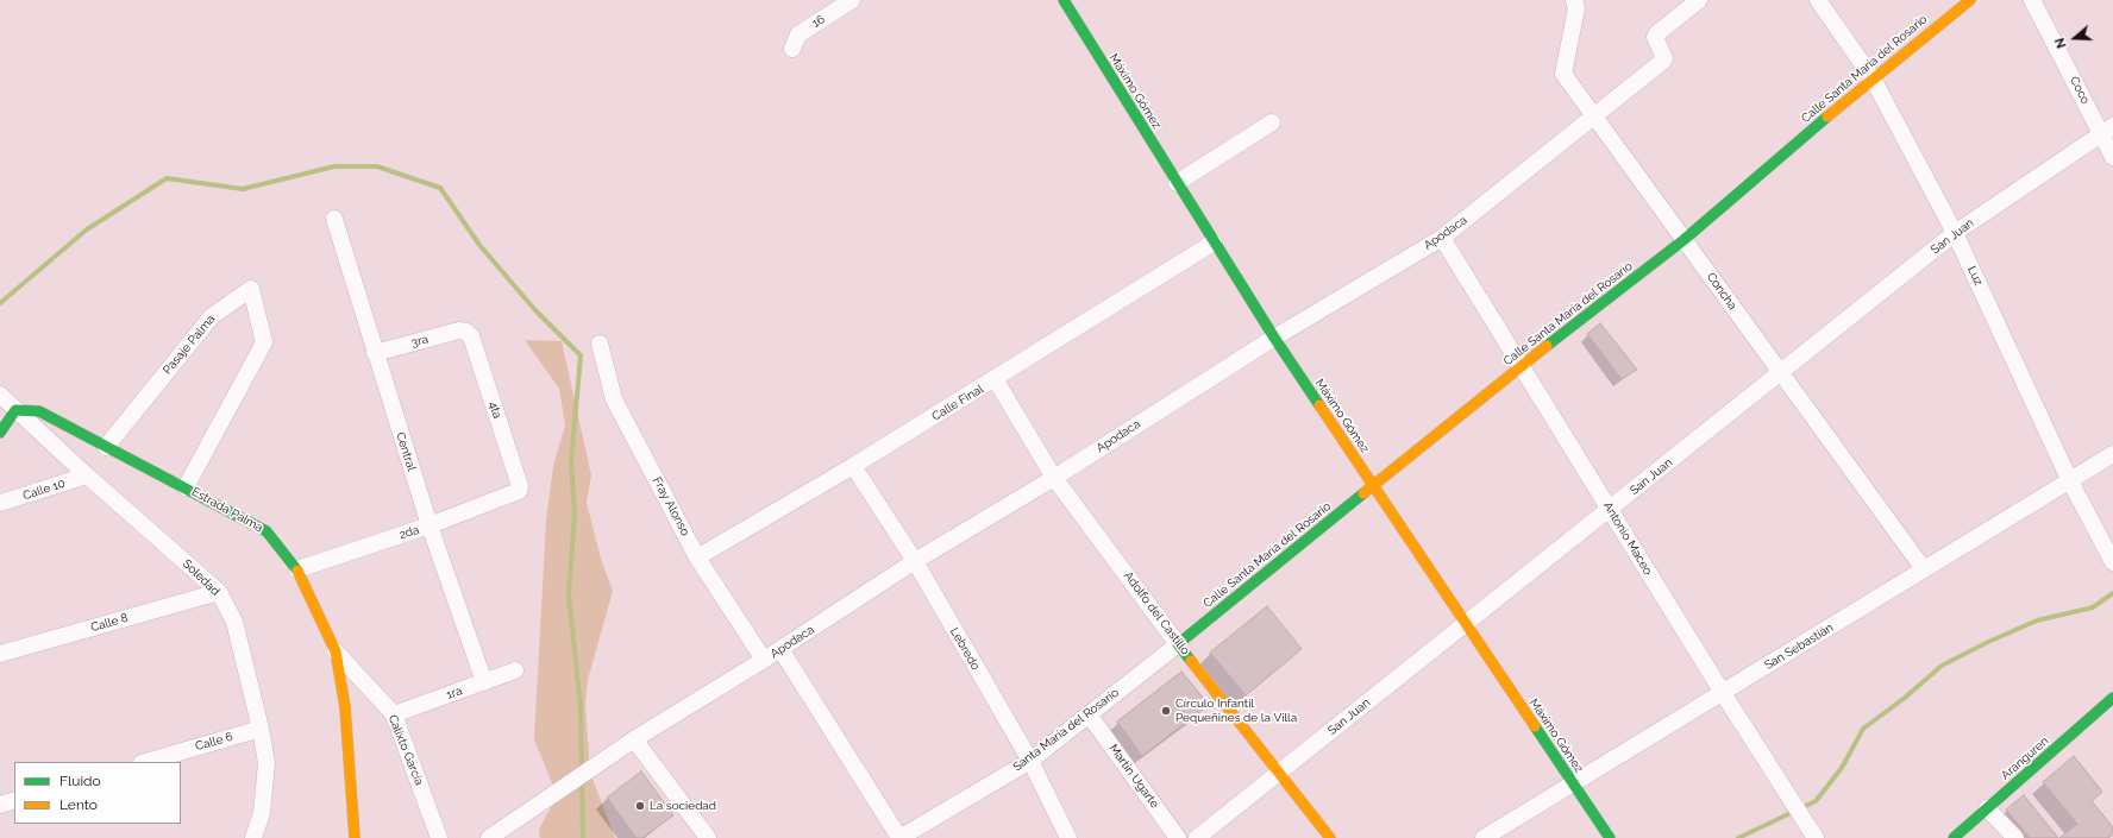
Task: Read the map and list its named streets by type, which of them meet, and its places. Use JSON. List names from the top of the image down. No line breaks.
{"streets":{"street":["16","Calle Santa María del Rosario","Coco","Máximo Gómez","Apodaca","San Juan","Luz","Concha","3ra","Pasaje Palma","Calle Final","4ta","Central","Calle 10","Fray Alonso","Estrada Palma","2da","Antonio Maceo","Soledad","Adolfo del Castillo","Calle 8","San Sebastián","Lebredo","1ra","Santa María del Rosario","Calle 6","Calixto García","Aranguren","Martín Ugarte"]},"crossings":[["Calle Santa María del Rosario","Máximo Gómez"],["Calle Santa María del Rosario","Luz"],["Calle Santa María del Rosario","Concha"],["Calle Santa María del Rosario","Antonio Maceo"],["Calle Santa María del Rosario","Adolfo del Castillo"],["Calle Santa María del Rosario","Santa María del Rosario"],["Coco","San Juan"],["Máximo Gómez","Apodaca"],["Máximo Gómez","San Juan"],["Máximo Gómez","Calle Final"],["Máximo Gómez","San Sebastián"],["Apodaca","Concha"],["Apodaca","Fray Alonso"],["Apodaca","Antonio Maceo"],["Apodaca","Adolfo del Castillo"],["Apodaca","Lebredo"],["San Juan","Luz"],["San Juan","Concha"],["San Juan","Antonio Maceo"],["San Juan","Adolfo del Castillo"],["Luz","San Sebastián"],["Concha","San Sebastián"],["3ra","4ta"],["3ra","Central"],["Pasaje Palma","Estrada Palma"],["Calle Final","Fray Alonso"],["Calle Final","Adolfo del Castillo"],["Calle Final","Lebredo"],["4ta","2da"],["Central","2da"],["Central","1ra"],["Calle 10","Soledad"],["Estrada Palma","2da"],["Estrada Palma","Soledad"],["Estrada Palma","Calixto García"],["Antonio Maceo","San Sebastián"],["Soledad","Calle 8"],["Soledad","Calle 6"],["Adolfo del Castillo","Santa María del Rosario"],["Lebredo","Santa María del Rosario"],["1ra","Calixto García"],["Santa María del Rosario","Martín Ugarte"]],"places":["Círculo Infantil Pequeñines de la Villa","La sociedad"],"legend":["Fluido","Lento"],"north":"left"}
